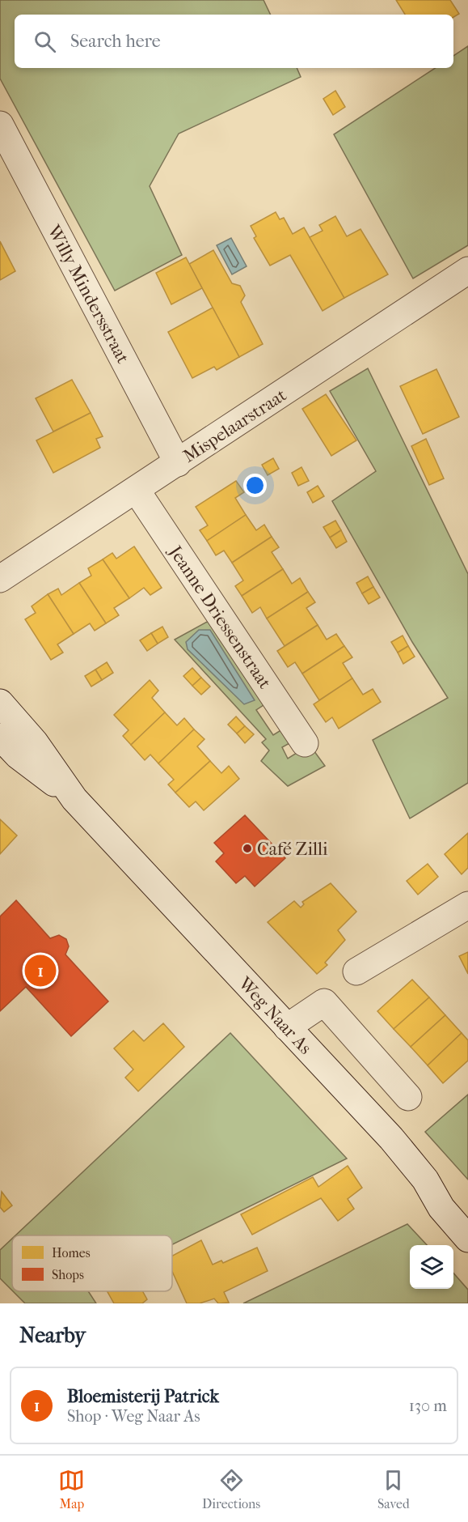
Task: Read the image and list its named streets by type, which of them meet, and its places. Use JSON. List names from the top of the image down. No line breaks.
{"streets":{"street":["Willy Mindersstraat","Mispelaarstraat","Jeanne Driessenstraat","Weg Naar As"]},"crossings":[["Willy Mindersstraat","Mispelaarstraat"],["Mispelaarstraat","Jeanne Driessenstraat"]],"places":["Café Zilli"],"legend":["Homes","Shops"],"page":{"search":"Search here","pins":"1","heading":"Nearby","list":[{"mark":"1","name":"Bloemisterij Patrick","note":"Shop · Weg Naar As","value":"130 m"}],"nav":["Map","Directions","Saved"]}}
